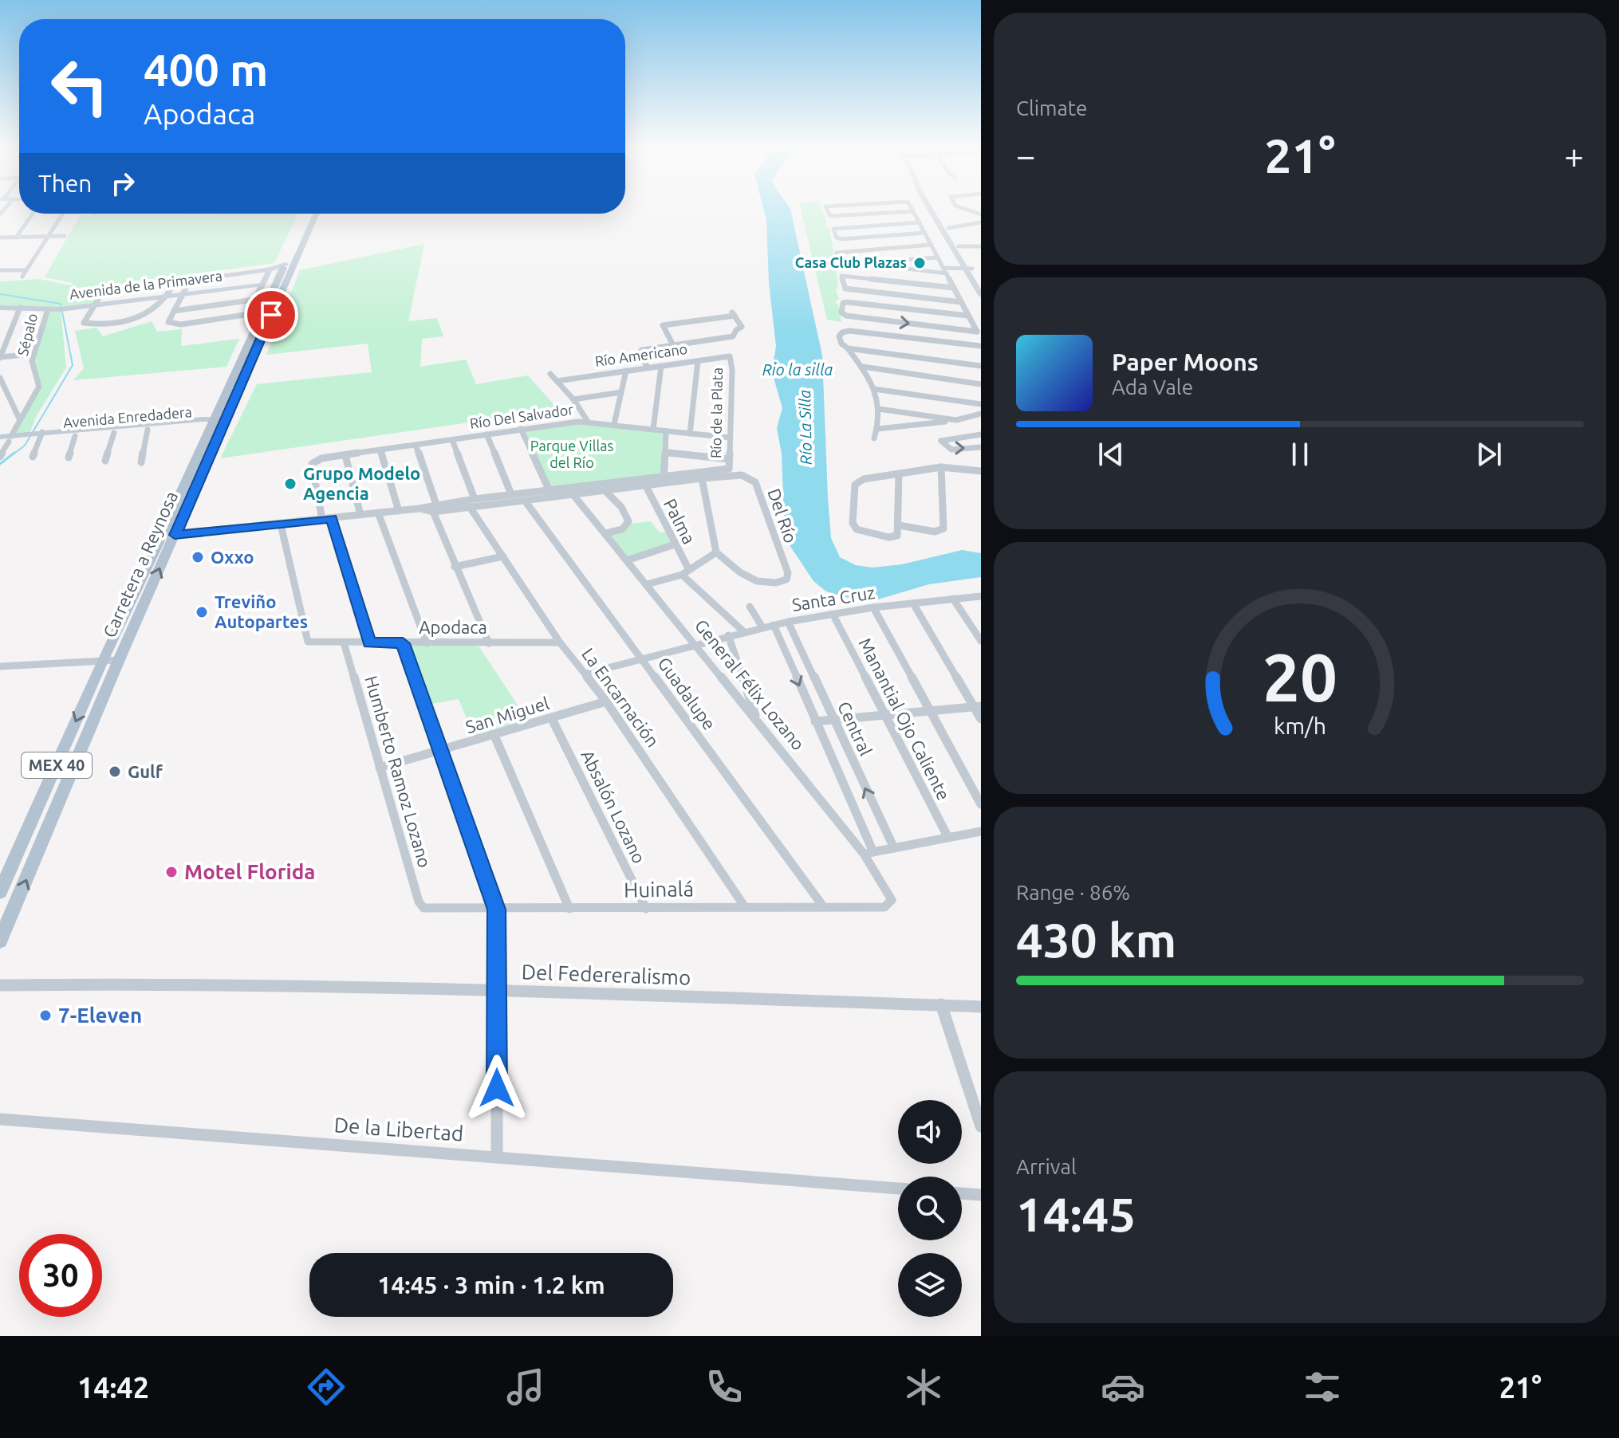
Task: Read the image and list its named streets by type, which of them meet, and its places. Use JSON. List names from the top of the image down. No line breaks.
{"streets":{"main road":["Carretera a Reynosa","MEX 40"],"street":["Avenida de la Primavera","Sépalo","Río Americano","Río de la Plata","Río Del Salvador","Avenida Enredadera","Del Río","Palma","Santa Cruz","Apodaca","General Félix Lozano","Guadalupe","La Encarnación","San Miguel","Manantial Ojo Caliente","Central","Humberto Ramoz Lozano","Absalón Lozano","Huinalá","Del Federeralismo","De la Libertad"]},"crossings":[["Avenida de la Primavera","Sépalo"],["Río Americano","Río de la Plata"],["Río de la Plata","Río Del Salvador"],["Río Del Salvador","La Encarnación"],["Avenida Enredadera","Carretera a Reynosa"],["Palma","Santa Cruz"],["Santa Cruz","General Félix Lozano"],["Santa Cruz","Guadalupe"],["Santa Cruz","La Encarnación"],["Santa Cruz","Manantial Ojo Caliente"],["Santa Cruz","Central"],["Apodaca","La Encarnación"],["Apodaca","Humberto Ramoz Lozano"],["General Félix Lozano","Central"],["General Félix Lozano","Huinalá"],["Guadalupe","Huinalá"],["La Encarnación","San Miguel"],["La Encarnación","Huinalá"],["San Miguel","Humberto Ramoz Lozano"],["San Miguel","Absalón Lozano"],["Humberto Ramoz Lozano","Huinalá"],["Absalón Lozano","Huinalá"]],"water":["Rio la silla","Río La Silla"],"parks":["Parque Villas del Río"],"places":["Casa Club Plazas","Grupo Modelo Agencia","Oxxo","Treviño Autopartes","Gulf","Motel Florida","7-Eleven"],"page":{"tile":["Climate",["Range · 86%","430 km"],["Arrival","14:45"]],"turn":["400 m","Apodaca"],"heat":["−","21°","+"],"then":"Then","song":["Paper Moons","Ada Vale"],"limit":"30","trip":"14:45 · 3 min · 1.2 km","tabs":["14:42","21°"],"gauge":["20","km/h"]}}
